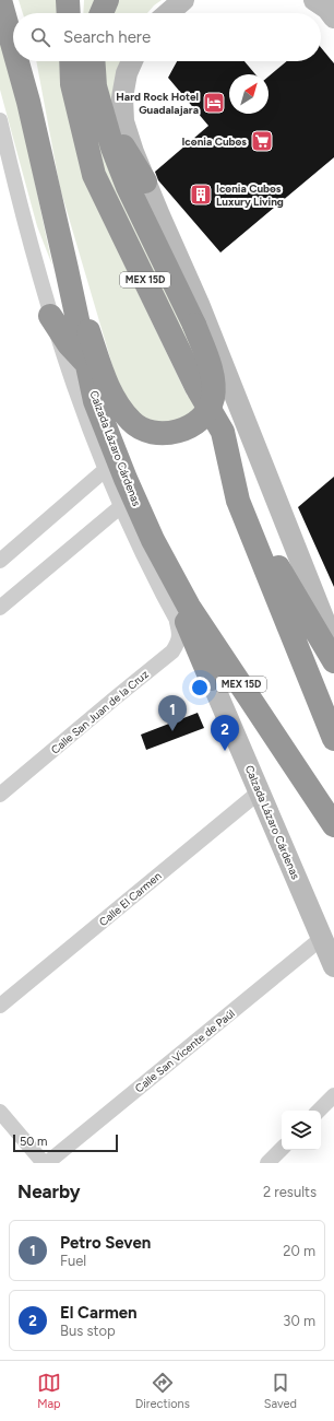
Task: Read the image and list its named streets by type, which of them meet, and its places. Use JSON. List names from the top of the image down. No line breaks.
{"streets":{"highway":["MEX 15D","Calzada Lázaro Cárdenas"],"street":["Calle San Juan de la Cruz","Calle El Carmen","Calle San Vicente de Paúl"]},"crossings":[["Calzada Lázaro Cárdenas","Calle El Carmen"],["Calzada Lázaro Cárdenas","Calle San Vicente de Paúl"]],"places":{"hotel":["Hard Rock Hotel Guadalajara"],"supermarket":["Iconia Cubos"],"building":["Iconia Cubos Luxury Living"]},"scale_bar":"50 m","north":"top right","page":{"search":"Search here","pins":["1","2"],"scale":"50 m","heading":["Nearby","2 results"],"list":[{"mark":"1","name":"Petro Seven","note":"Fuel","value":"20 m"},{"mark":"2","name":"El Carmen","note":"Bus stop","value":"30 m"}],"nav":["Map","Directions","Saved"]}}
